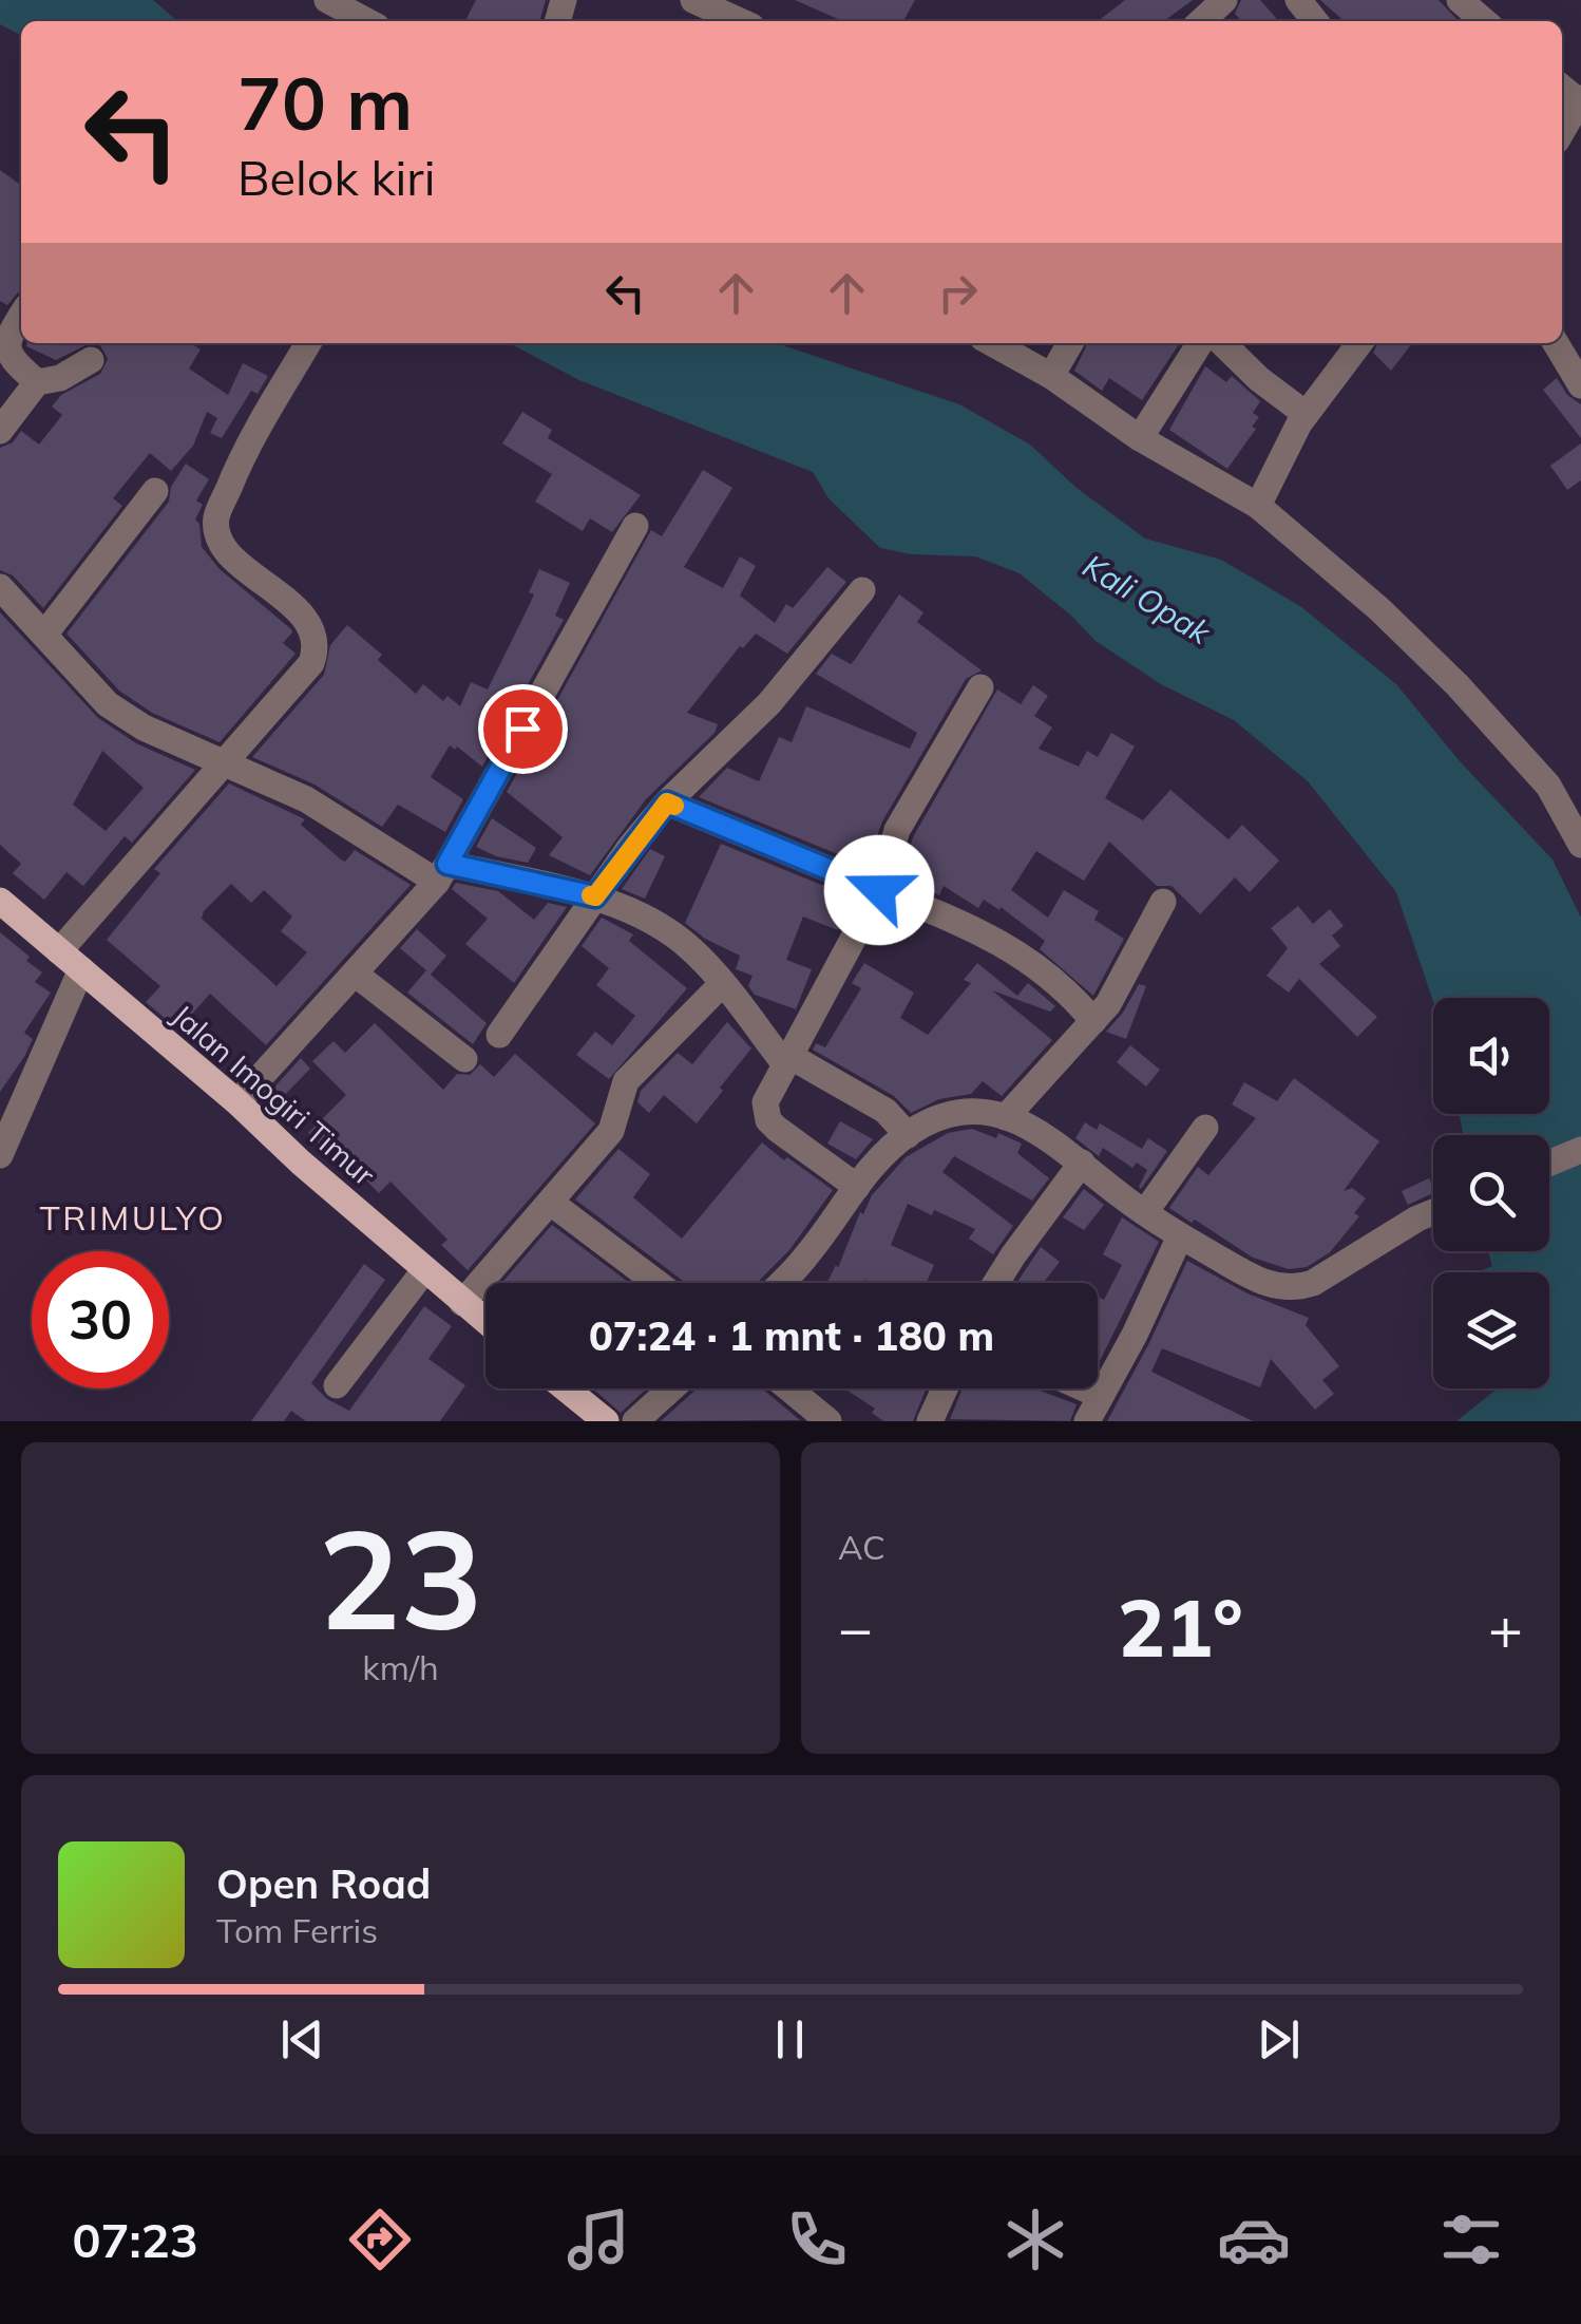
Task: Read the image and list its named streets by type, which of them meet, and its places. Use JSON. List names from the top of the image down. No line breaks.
{"streets":{"main road":["Jalan Imogiri Timur"]},"districts":["TRIMULYO"],"water":["Kali Opak"],"page":{"turn":["70 m","Belok kiri"],"limit":"30","trip":"07:24 · 1 mnt · 180 m","tile":[["23","km/h"],"AC"],"heat":["−","21°","+"],"song":["Open Road","Tom Ferris"],"tabs":"07:23"}}
